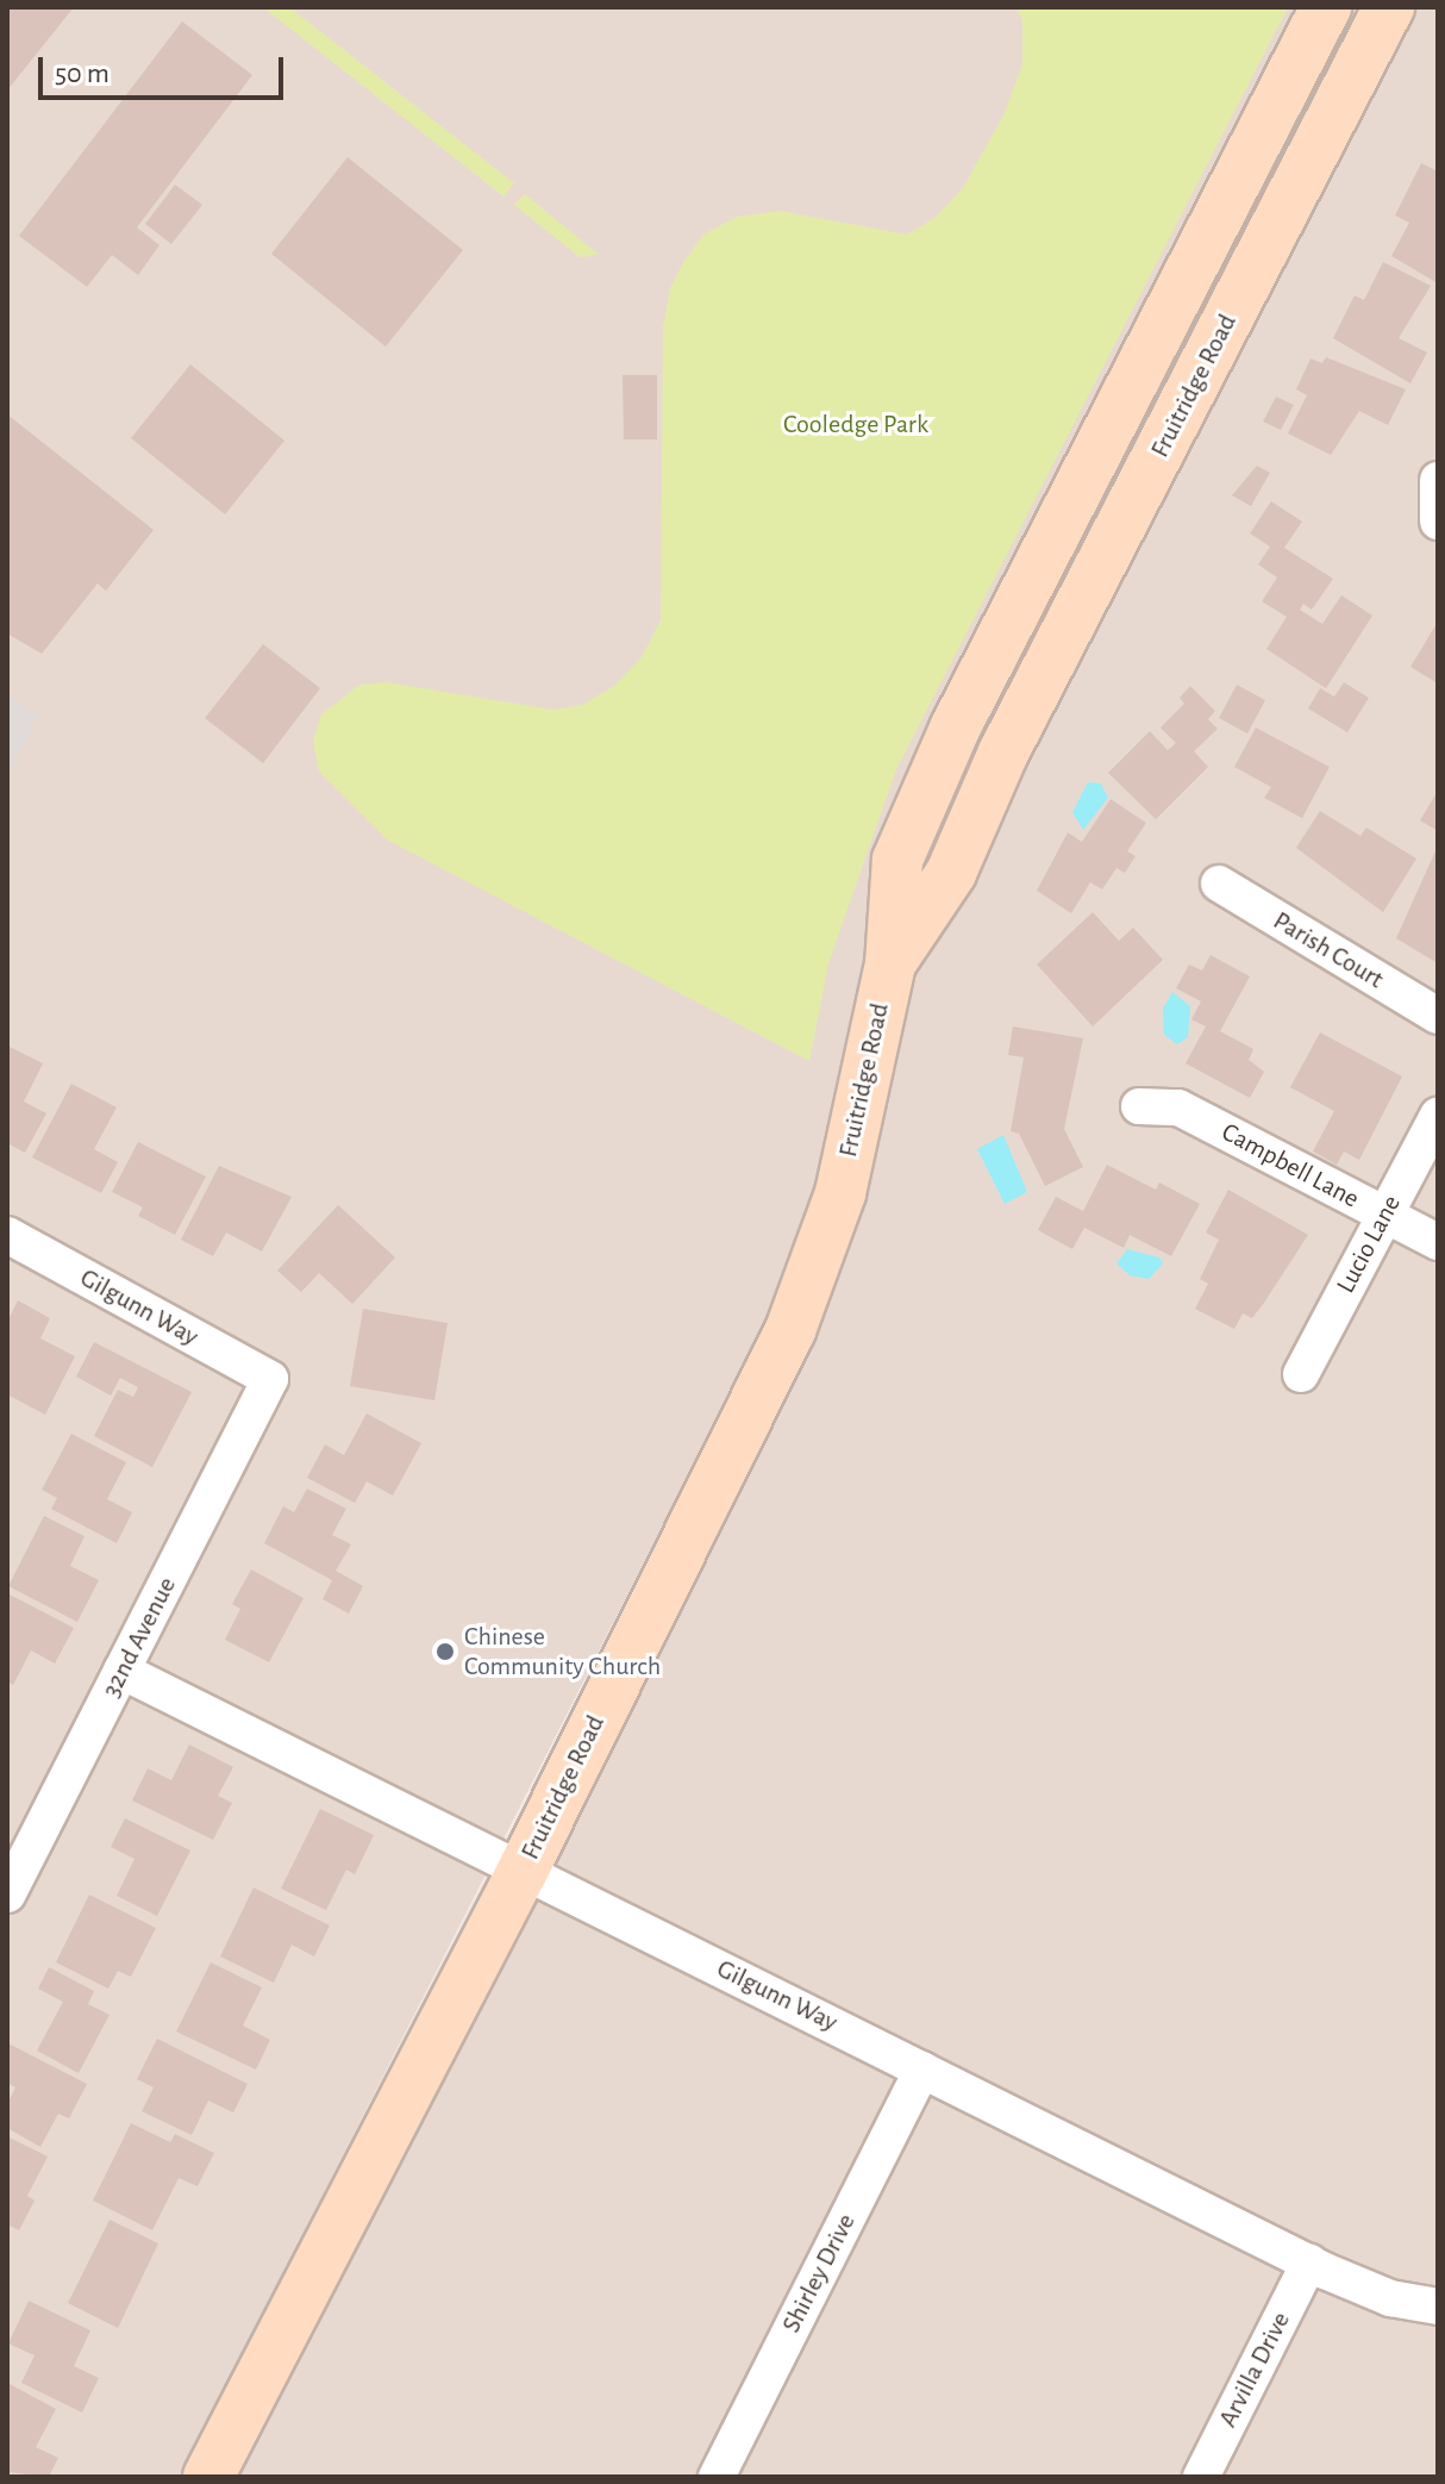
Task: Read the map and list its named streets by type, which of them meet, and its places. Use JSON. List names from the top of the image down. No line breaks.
{"streets":{"main road":["Fruitridge Road"],"street":["Parish Court","Campbell Lane","Lucio Lane","Gilgunn Way","32nd Avenue","Shirley Drive","Arvilla Drive"]},"crossings":[["Fruitridge Road","Gilgunn Way"],["Campbell Lane","Lucio Lane"],["Gilgunn Way","32nd Avenue"],["Gilgunn Way","Shirley Drive"],["Gilgunn Way","Arvilla Drive"]],"parks":["Cooledge Park"],"places":["Chinese Community Church"],"scale_bar":"50 m"}
